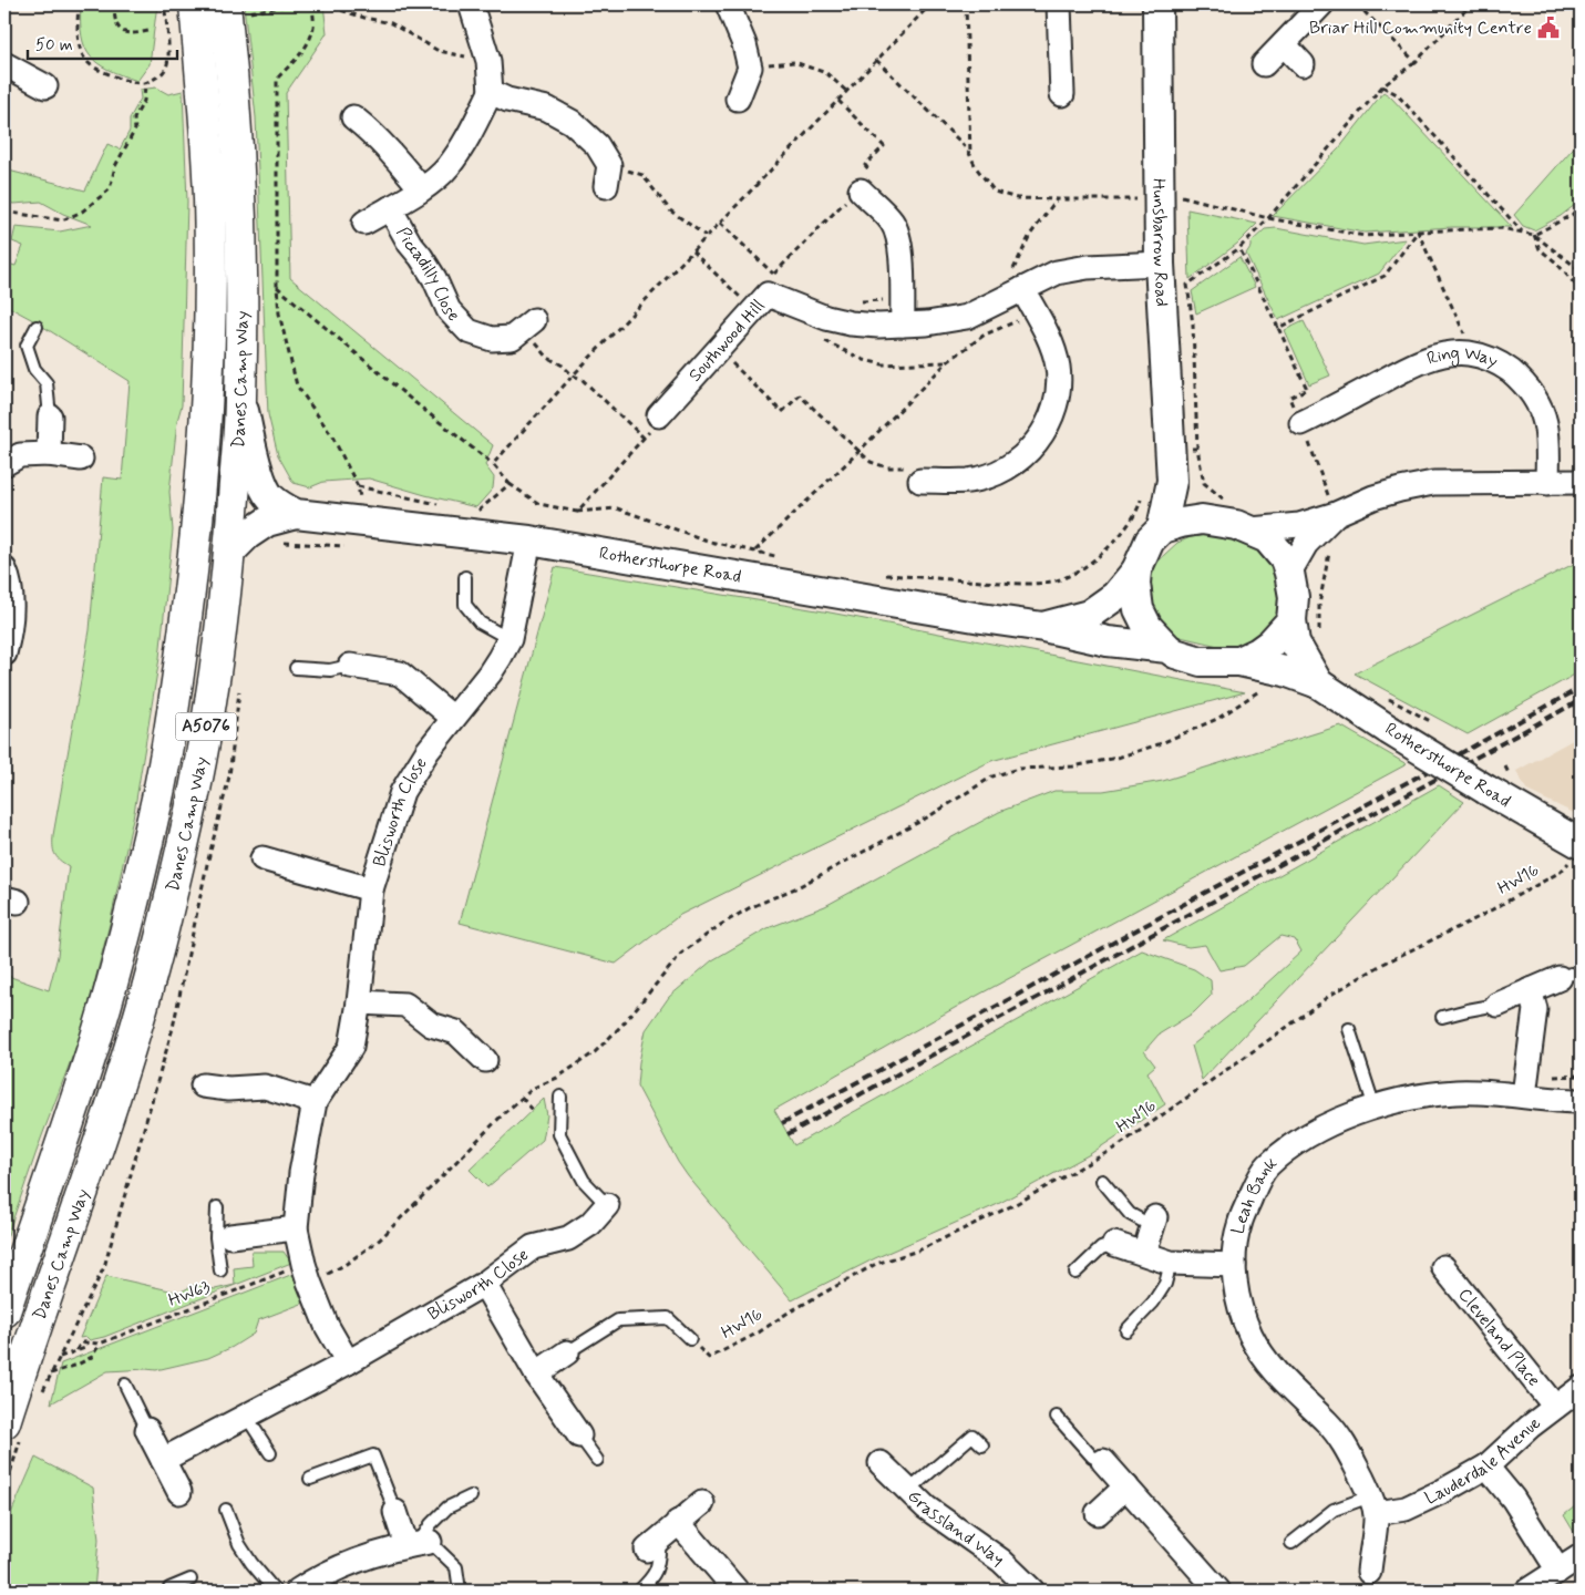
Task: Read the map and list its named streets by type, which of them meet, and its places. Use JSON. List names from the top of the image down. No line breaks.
{"streets":{"highway":["Danes Camp Way","A5076"],"street":["Hunsbarrow Road","Piccadilly Close","Southwood Hill","Ring Way","Rothersthorpe Road","Blisworth Close","Leah Bank","Cleveland Place","Lauderdale Avenue","Grassland Way"],"path":["HW16","HW63"]},"crossings":[["Hunsbarrow Road","Southwood Hill"],["Hunsbarrow Road","Rothersthorpe Road"],["Danes Camp Way","Rothersthorpe Road"],["Rothersthorpe Road","Blisworth Close"],["Rothersthorpe Road","HW16"],["Blisworth Close","HW63"],["Leah Bank","Lauderdale Avenue"],["Cleveland Place","Lauderdale Avenue"]],"places":{"public building":["Briar Hill Community Centre"]},"scale_bar":"50 m"}
